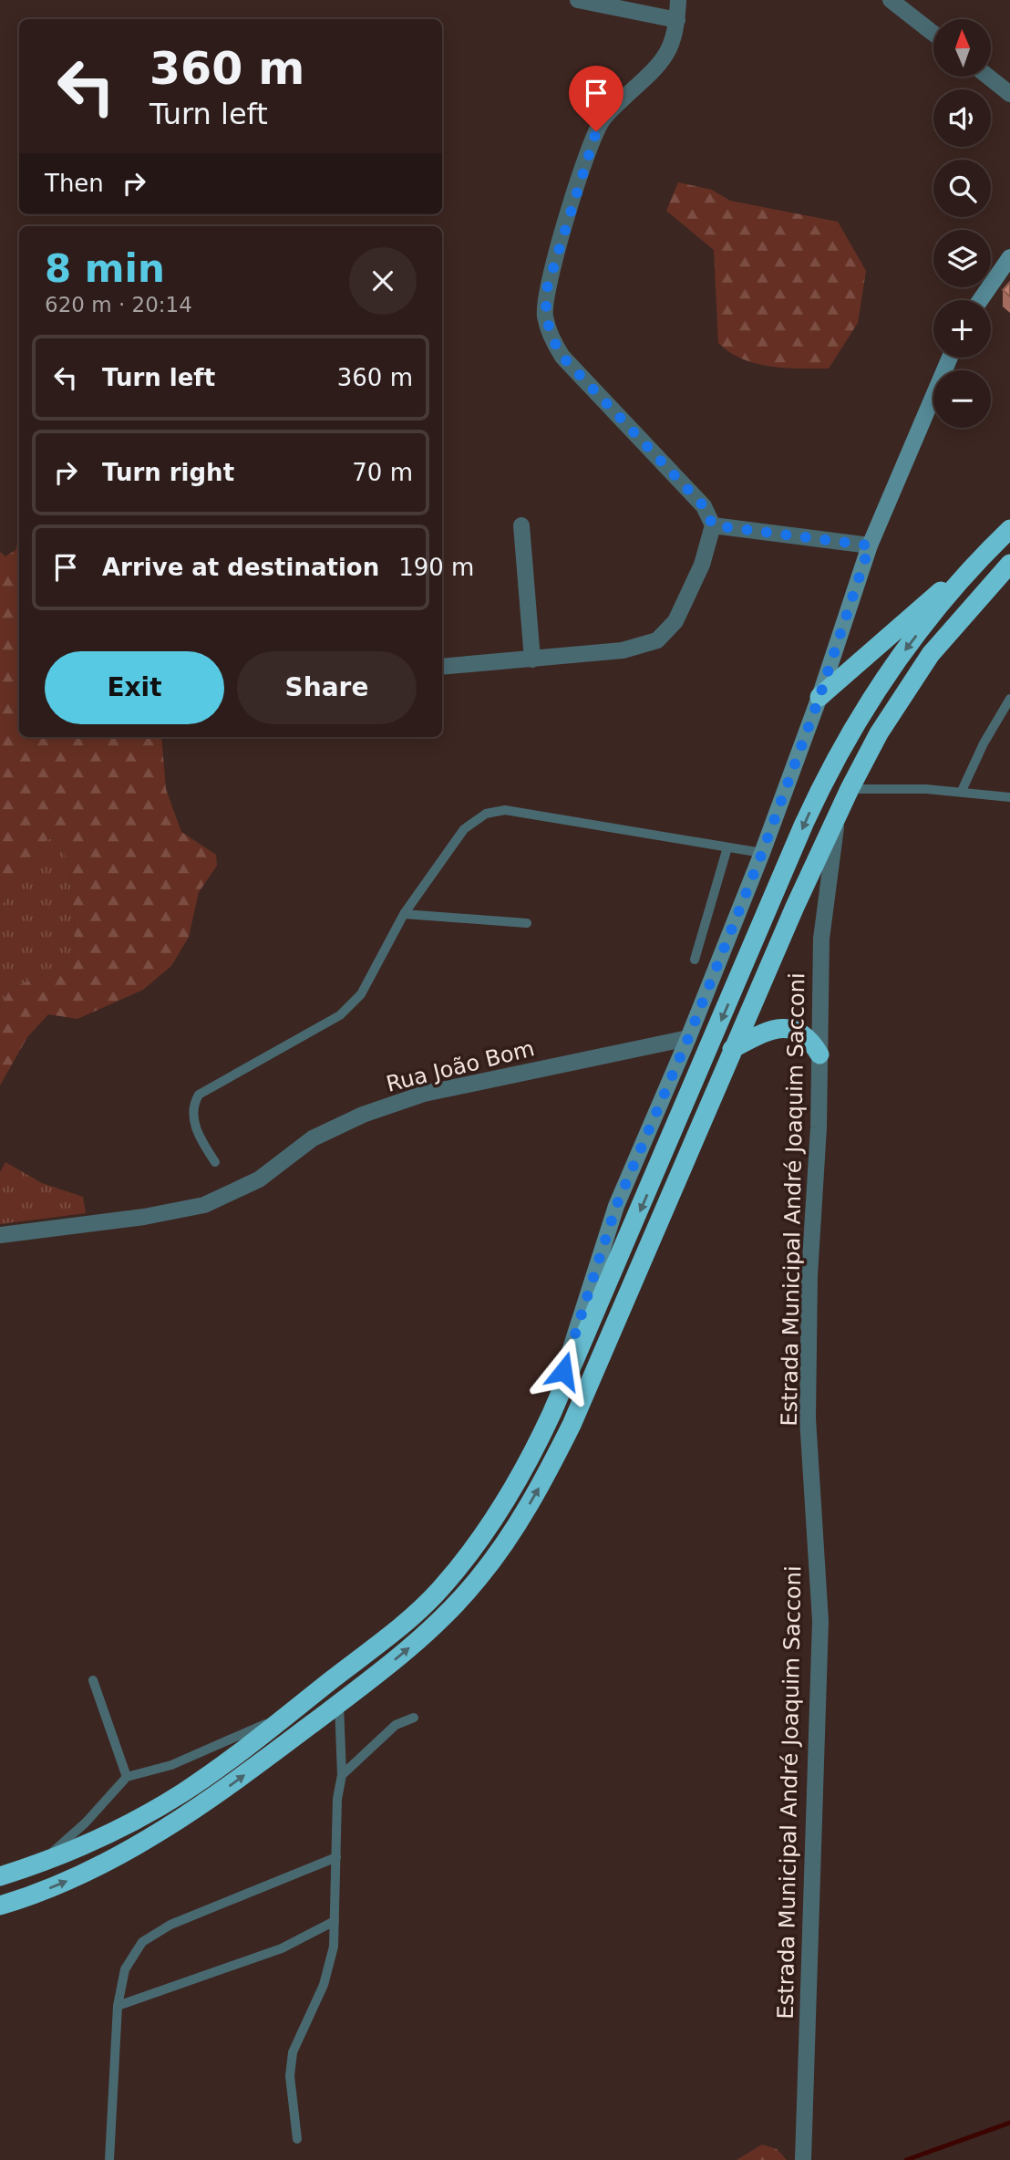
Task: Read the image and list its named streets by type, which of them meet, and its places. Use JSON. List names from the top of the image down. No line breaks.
{"streets":{"street":["Rua João Bom","Estrada Municipal André Joaquim Sacconi"]},"north":"top","page":{"map_buttons":["+","−"],"turn":["360 m","Turn left"],"then":"Then","heading":["8 min","620 m · 20:14"],"list":[{"name":"Turn left","value":"360 m"},{"name":"Turn right","value":"70 m"},{"name":"Arrive at destination","value":"190 m"}],"buttons":["Exit","Share"]}}
